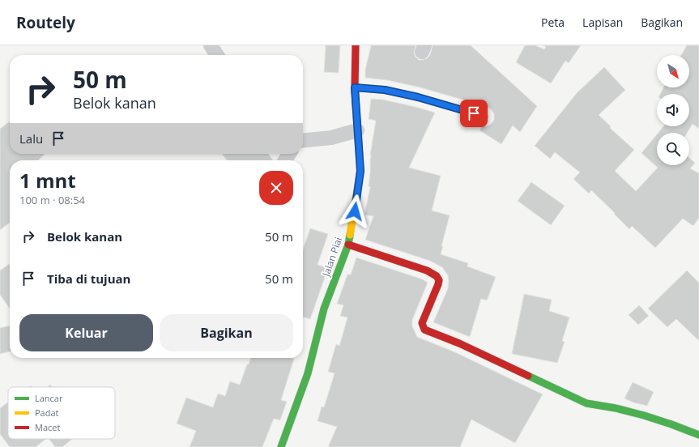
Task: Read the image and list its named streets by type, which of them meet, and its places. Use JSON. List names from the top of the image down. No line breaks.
{"streets":{"street":["Jalan Piai"]},"legend":["Lancar","Padat","Macet"],"north":"bottom right","page":{"header":"Routely","nav":["Peta","Lapisan","Bagikan"],"turn":["50 m","Belok kanan"],"then":"Lalu","heading":["1 mnt","100 m · 08:54"],"list":[{"name":"Belok kanan","value":"50 m"},{"name":"Tiba di tujuan","value":"50 m"}],"buttons":["Keluar","Bagikan"]}}
